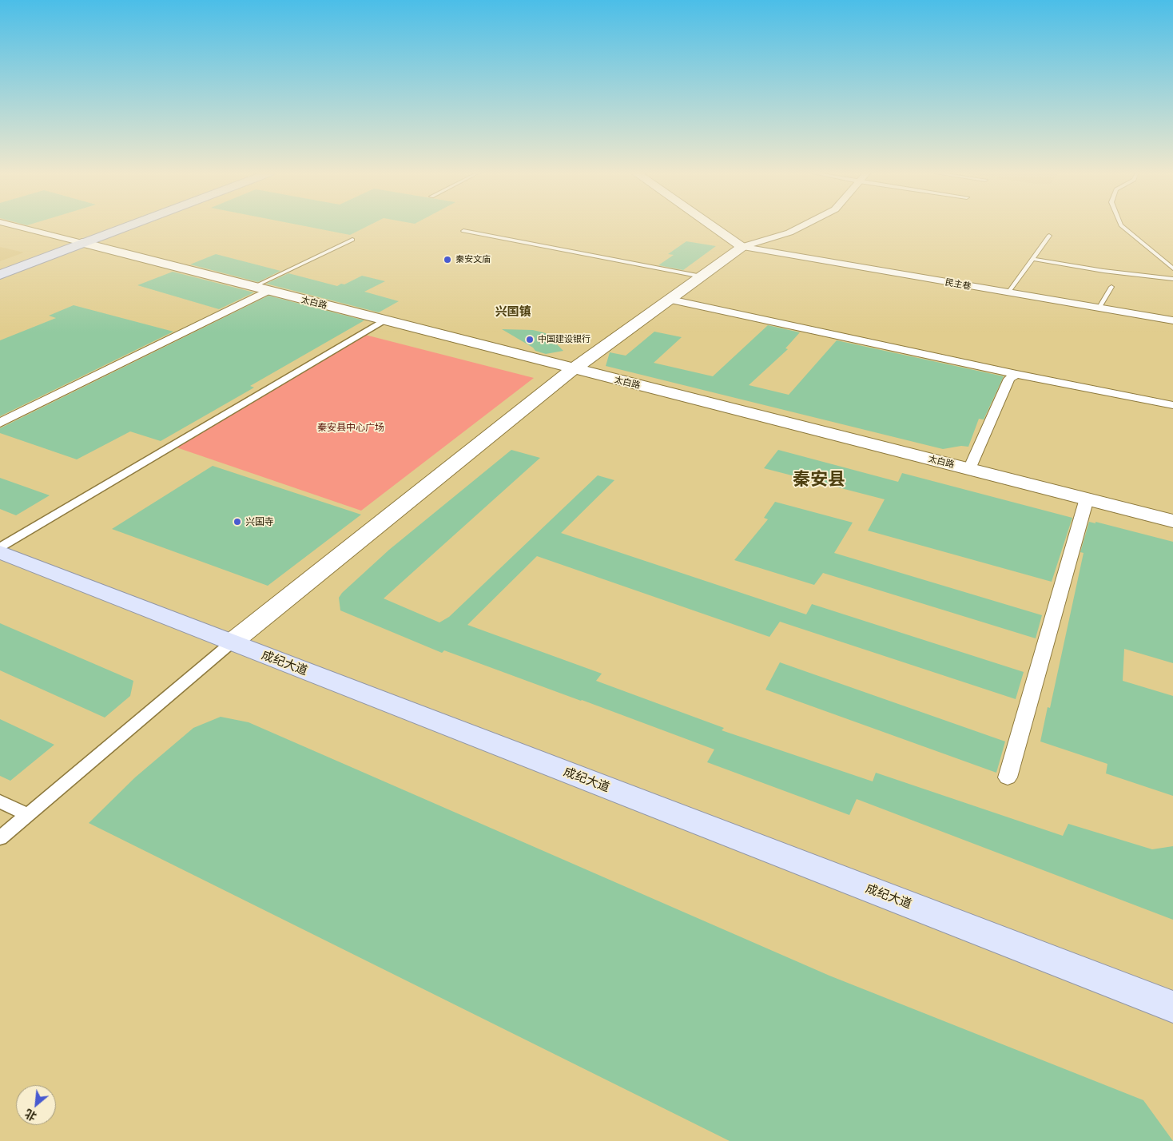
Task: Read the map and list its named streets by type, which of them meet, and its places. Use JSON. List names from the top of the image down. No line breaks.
{"streets":{"main road":["太白路","成纪大道"],"street":["民主巷"]},"districts":["兴国镇","秦安县"],"parks":["秦安县中心广场"],"places":["秦安文庙","中国建设银行","兴国寺"],"north":"bottom left"}
